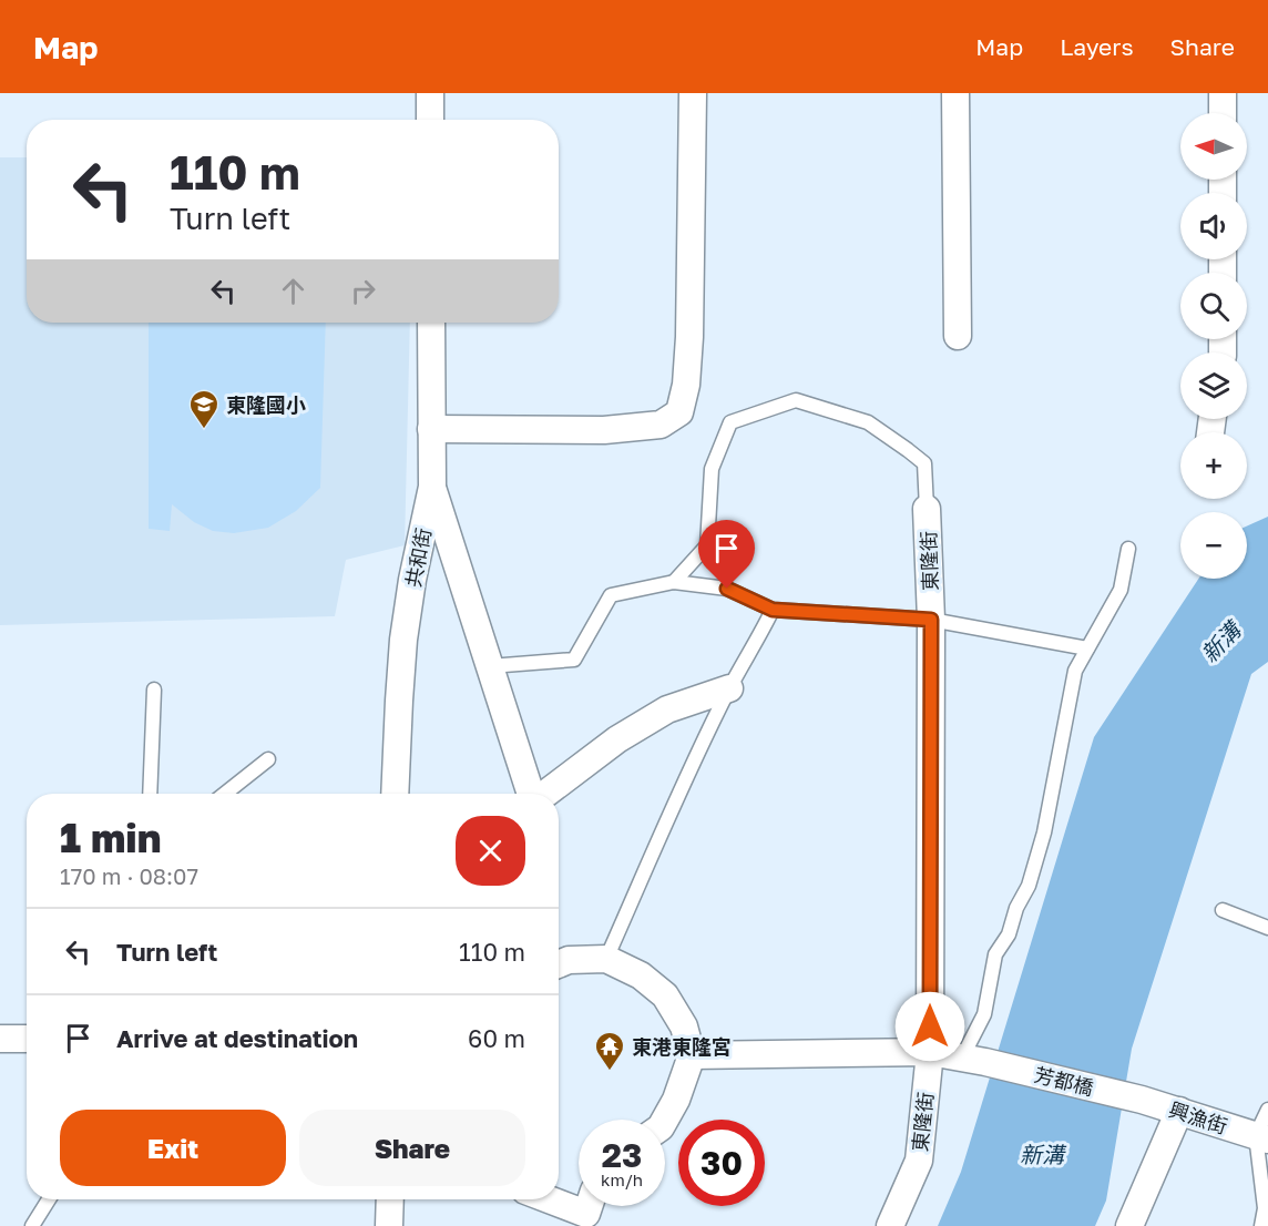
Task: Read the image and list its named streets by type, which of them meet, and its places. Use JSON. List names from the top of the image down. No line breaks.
{"streets":{"street":["共和街","東隆街","芳都橋","興漁街"]},"crossings":[["東隆街","芳都橋"],["芳都橋","興漁街"]],"water":["新溝"],"places":{"school or university":["東隆國小"],"temple":["東港東隆宮"]},"north":"left","page":{"header":"Map","nav":["Map","Layers","Share"],"map_buttons":["+","−"],"turn":["110 m","Turn left"],"heading":["1 min","170 m · 08:07"],"list":[{"name":"Turn left","value":"110 m"},{"name":"Arrive at destination","value":"60 m"}],"buttons":["Exit","Share"],"speed":"23 km/h","limit":"30"}}
